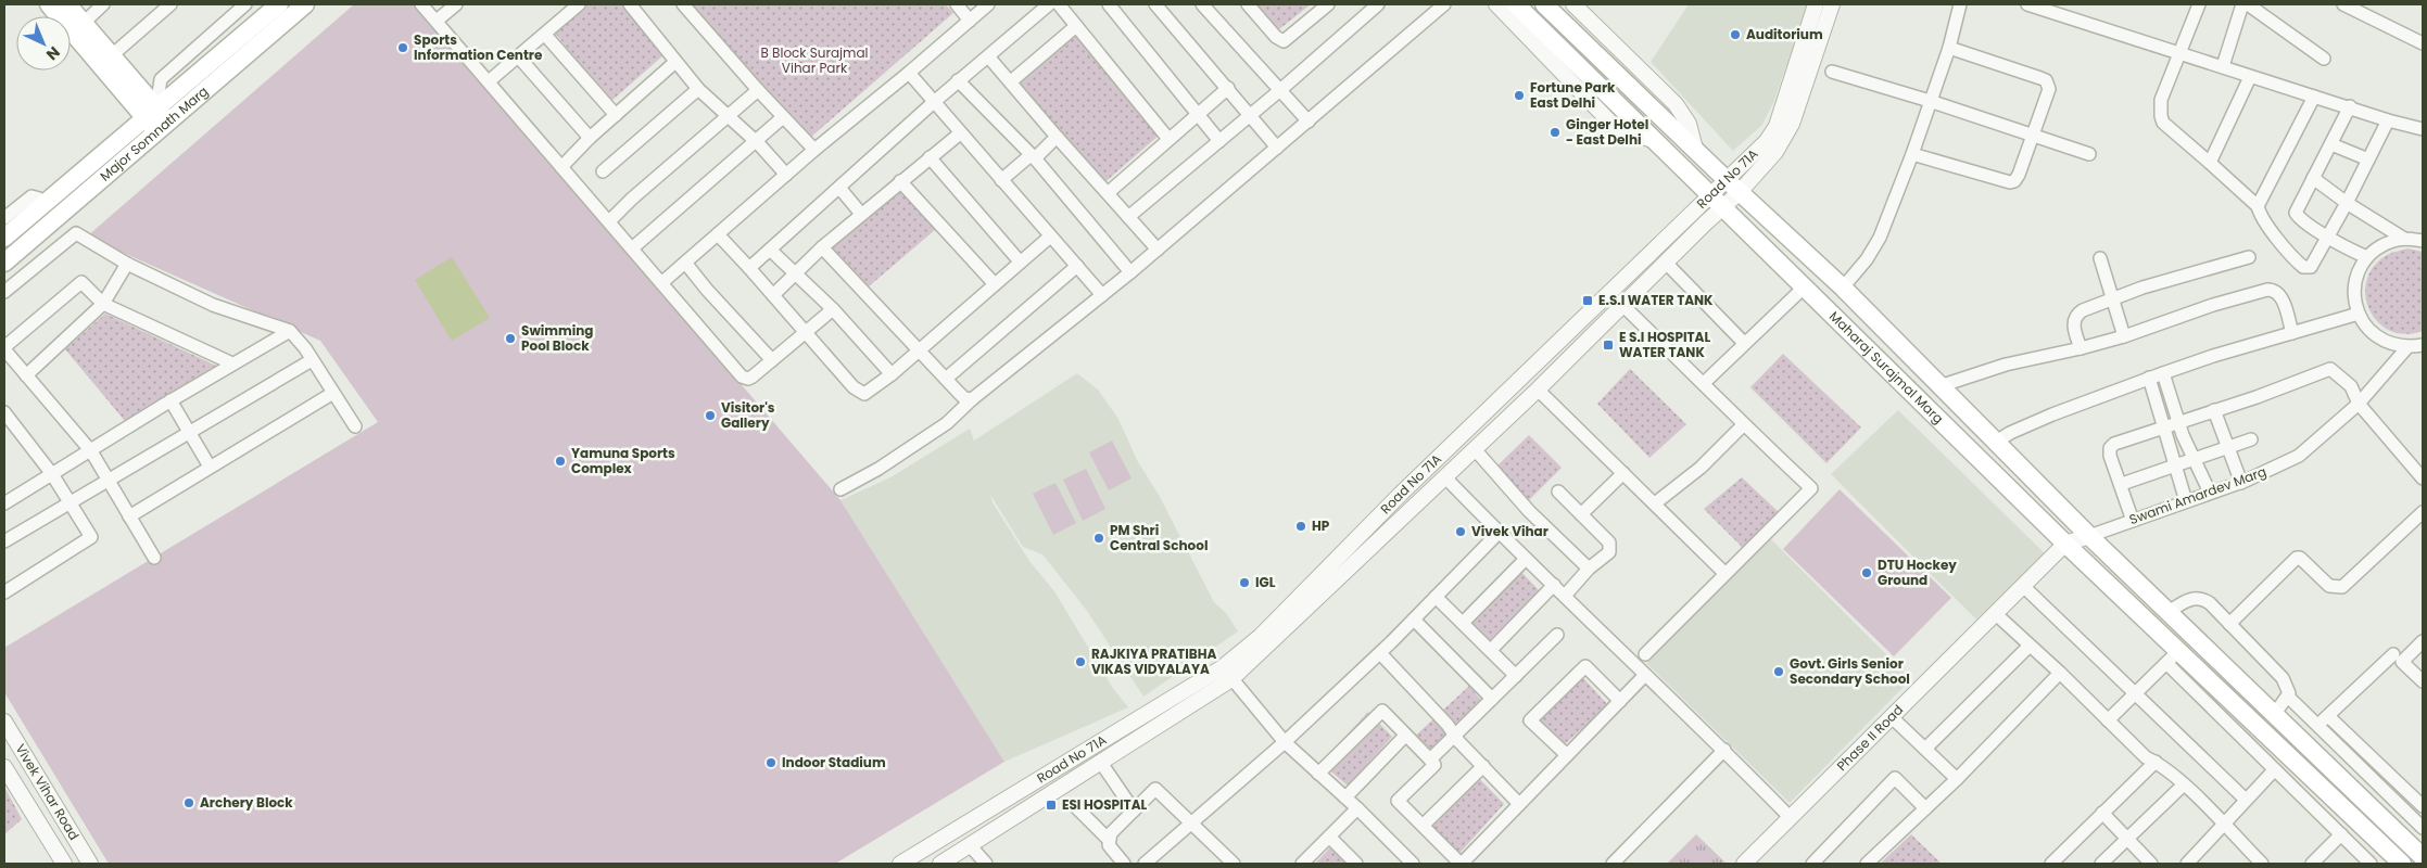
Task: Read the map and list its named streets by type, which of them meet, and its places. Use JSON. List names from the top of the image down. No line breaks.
{"streets":{"main road":["Major Somnath Marg","Maharaj Surajmal Marg"],"street":["Road No 71A","Swami Amardev Marg","Phase II Road","Vivek Vihar Road"]},"crossings":[["Road No 71A","Maharaj Surajmal Marg"],["Maharaj Surajmal Marg","Phase II Road"]],"parks":["B Block Surajmal Vihar Park"],"places":{"other":["Auditorium","Sports Information Centre","Fortune Park East Delhi","Ginger Hotel - East Delhi","Swimming Pool Block","Visitor's Gallery","Yamuna Sports Complex","HP","Vivek Vihar","PM Shri Central School","DTU Hockey Ground","IGL","RAJKIYA PRATIBHA VIKAS VIDYALAYA","Govt. Girls Senior Secondary School","Indoor Stadium","Archery Block"],"transit":["E.S.I WATER TANK","E S.I HOSPITAL WATER TANK","ESI HOSPITAL"]},"north":"bottom right"}
